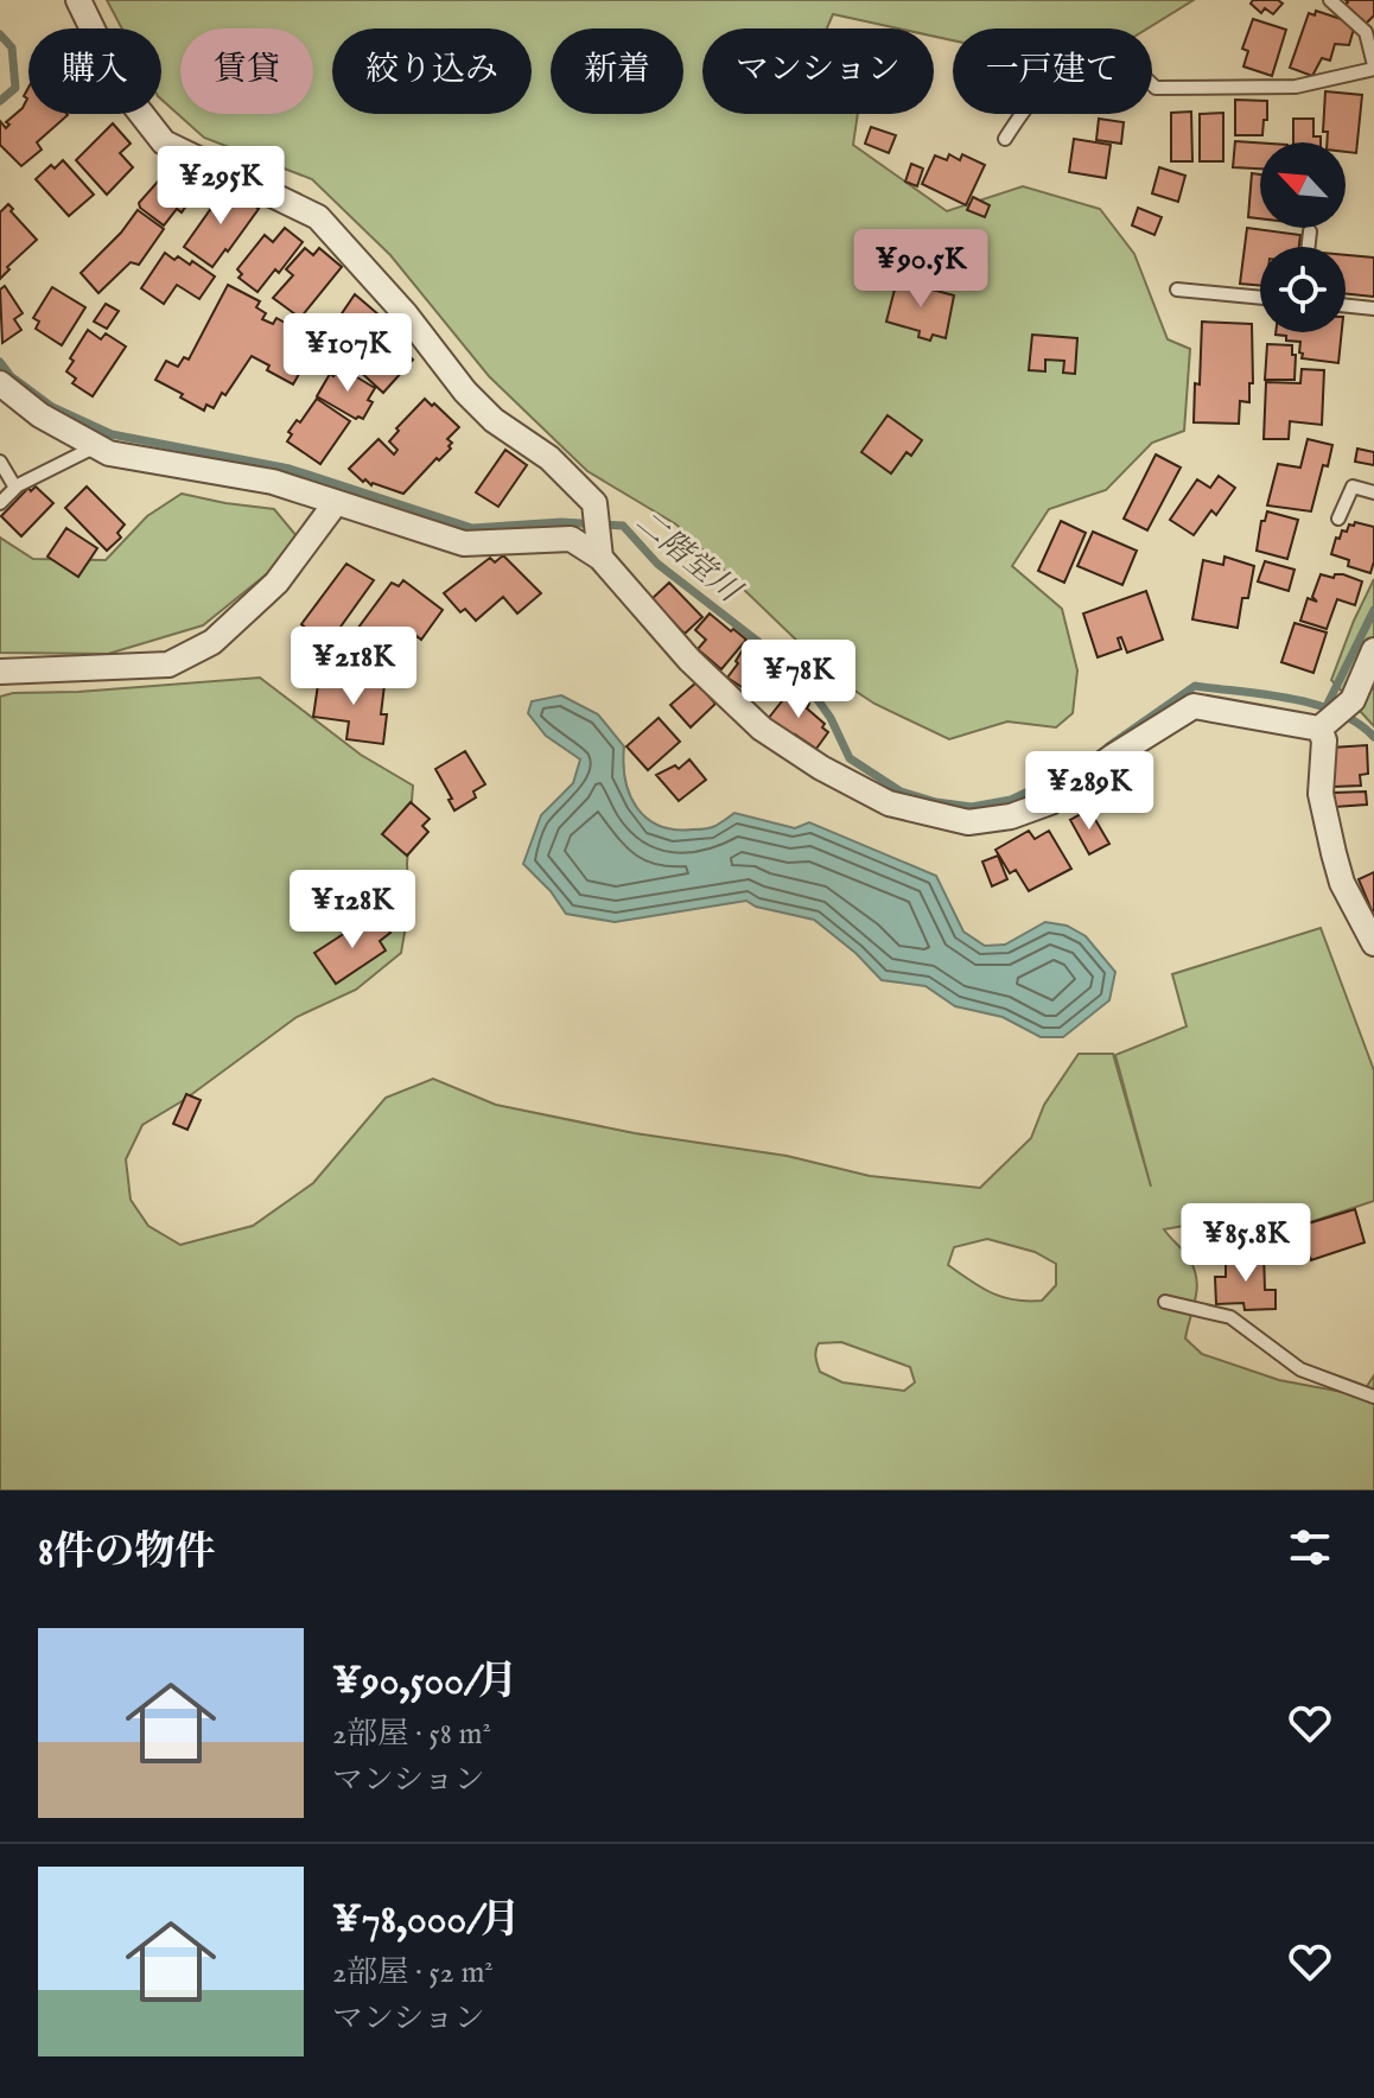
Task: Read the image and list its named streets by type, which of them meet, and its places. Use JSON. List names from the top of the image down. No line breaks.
{"water":["二階堂川"],"north":"top left","page":{"chip":["購入","賃貸","絞り込み","新着","マンション","一戸建て"],"price":["¥295K","¥90.5K","¥107K","¥218K","¥78K","¥289K","¥128K","¥85.8K"],"heading":"8件の物件","list":[{"name":"¥90,500/月","note":"2部屋 · 58 m² · マンション"},{"name":"¥78,000/月","note":"2部屋 · 52 m² · マンション"}]}}
